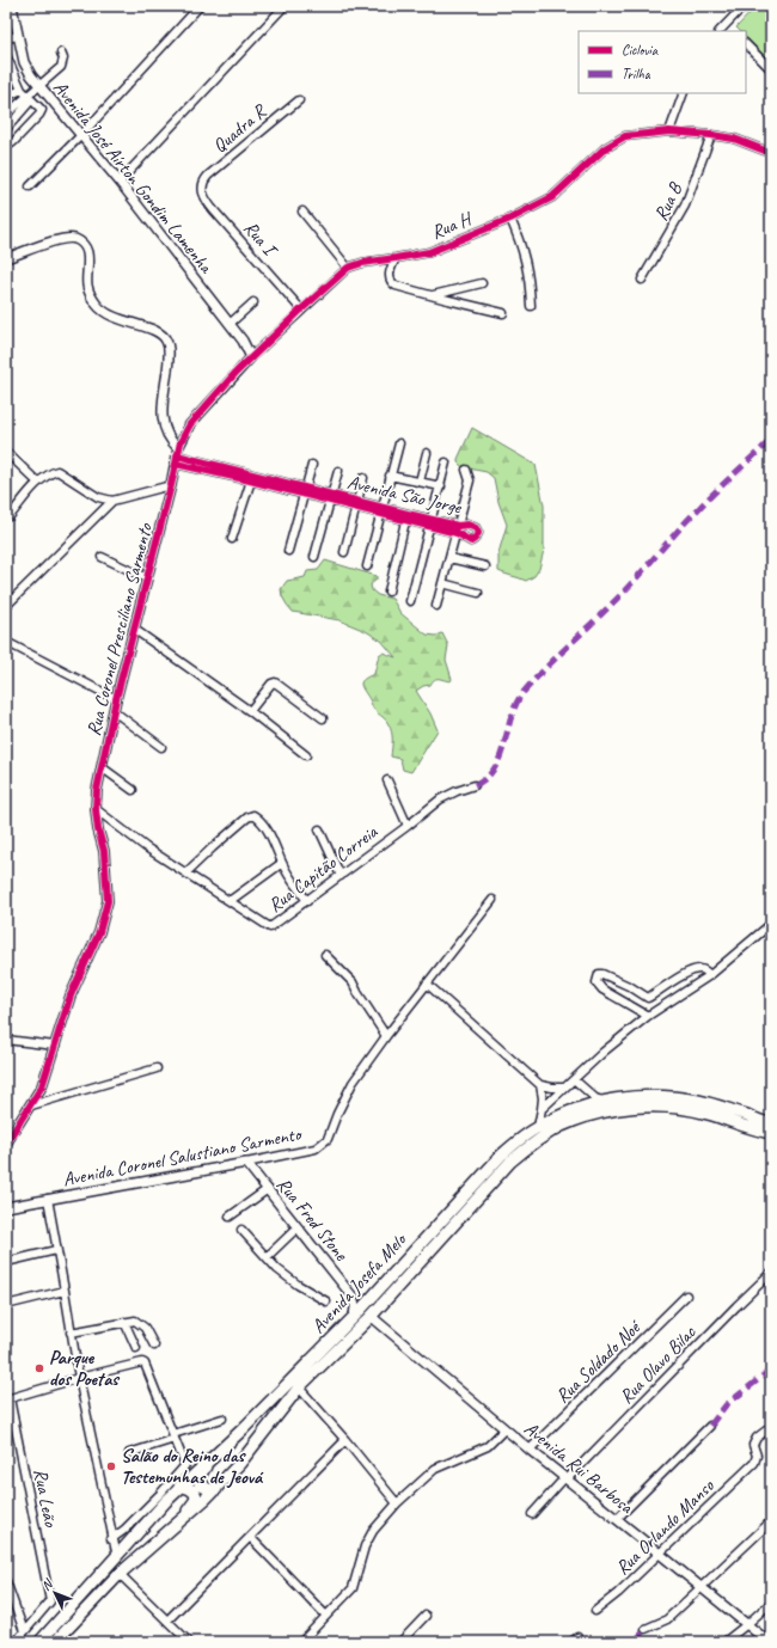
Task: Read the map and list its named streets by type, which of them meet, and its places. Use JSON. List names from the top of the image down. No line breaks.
{"streets":{"main road":["Avenida Josefa Melo"],"street":["Quadra R","Avenida José Aírton Gondim Lamenha","Rua B","Rua H","Rua I","Avenida São Jorge","Rua Coronel Presciliano Sarmento","Rua Capitão Correia","Avenida Coronel Salustiano Sarmento","Rua Fred Stone","Rua Soldado Noé","Rua Olavo Bilac","Avenida Rui Barbosa","Rua Leão","Rua Orlando Manso"]},"crossings":[["Quadra R","Rua I"],["Avenida José Aírton Gondim Lamenha","Rua H"],["Avenida José Aírton Gondim Lamenha","Rua Coronel Presciliano Sarmento"],["Rua B","Rua H"],["Rua H","Rua I"],["Rua H","Rua Coronel Presciliano Sarmento"],["Avenida São Jorge","Rua Coronel Presciliano Sarmento"],["Rua Coronel Presciliano Sarmento","Rua Capitão Correia"],["Avenida Coronel Salustiano Sarmento","Rua Fred Stone"],["Avenida Josefa Melo","Avenida Rui Barbosa"],["Rua Soldado Noé","Avenida Rui Barbosa"],["Rua Olavo Bilac","Avenida Rui Barbosa"],["Avenida Rui Barbosa","Rua Orlando Manso"]],"places":["Parque dos Poetas","Salão do Reino das Testemunhas de Jeová"],"legend":["Ciclovia","Trilha"],"north":"top left"}
